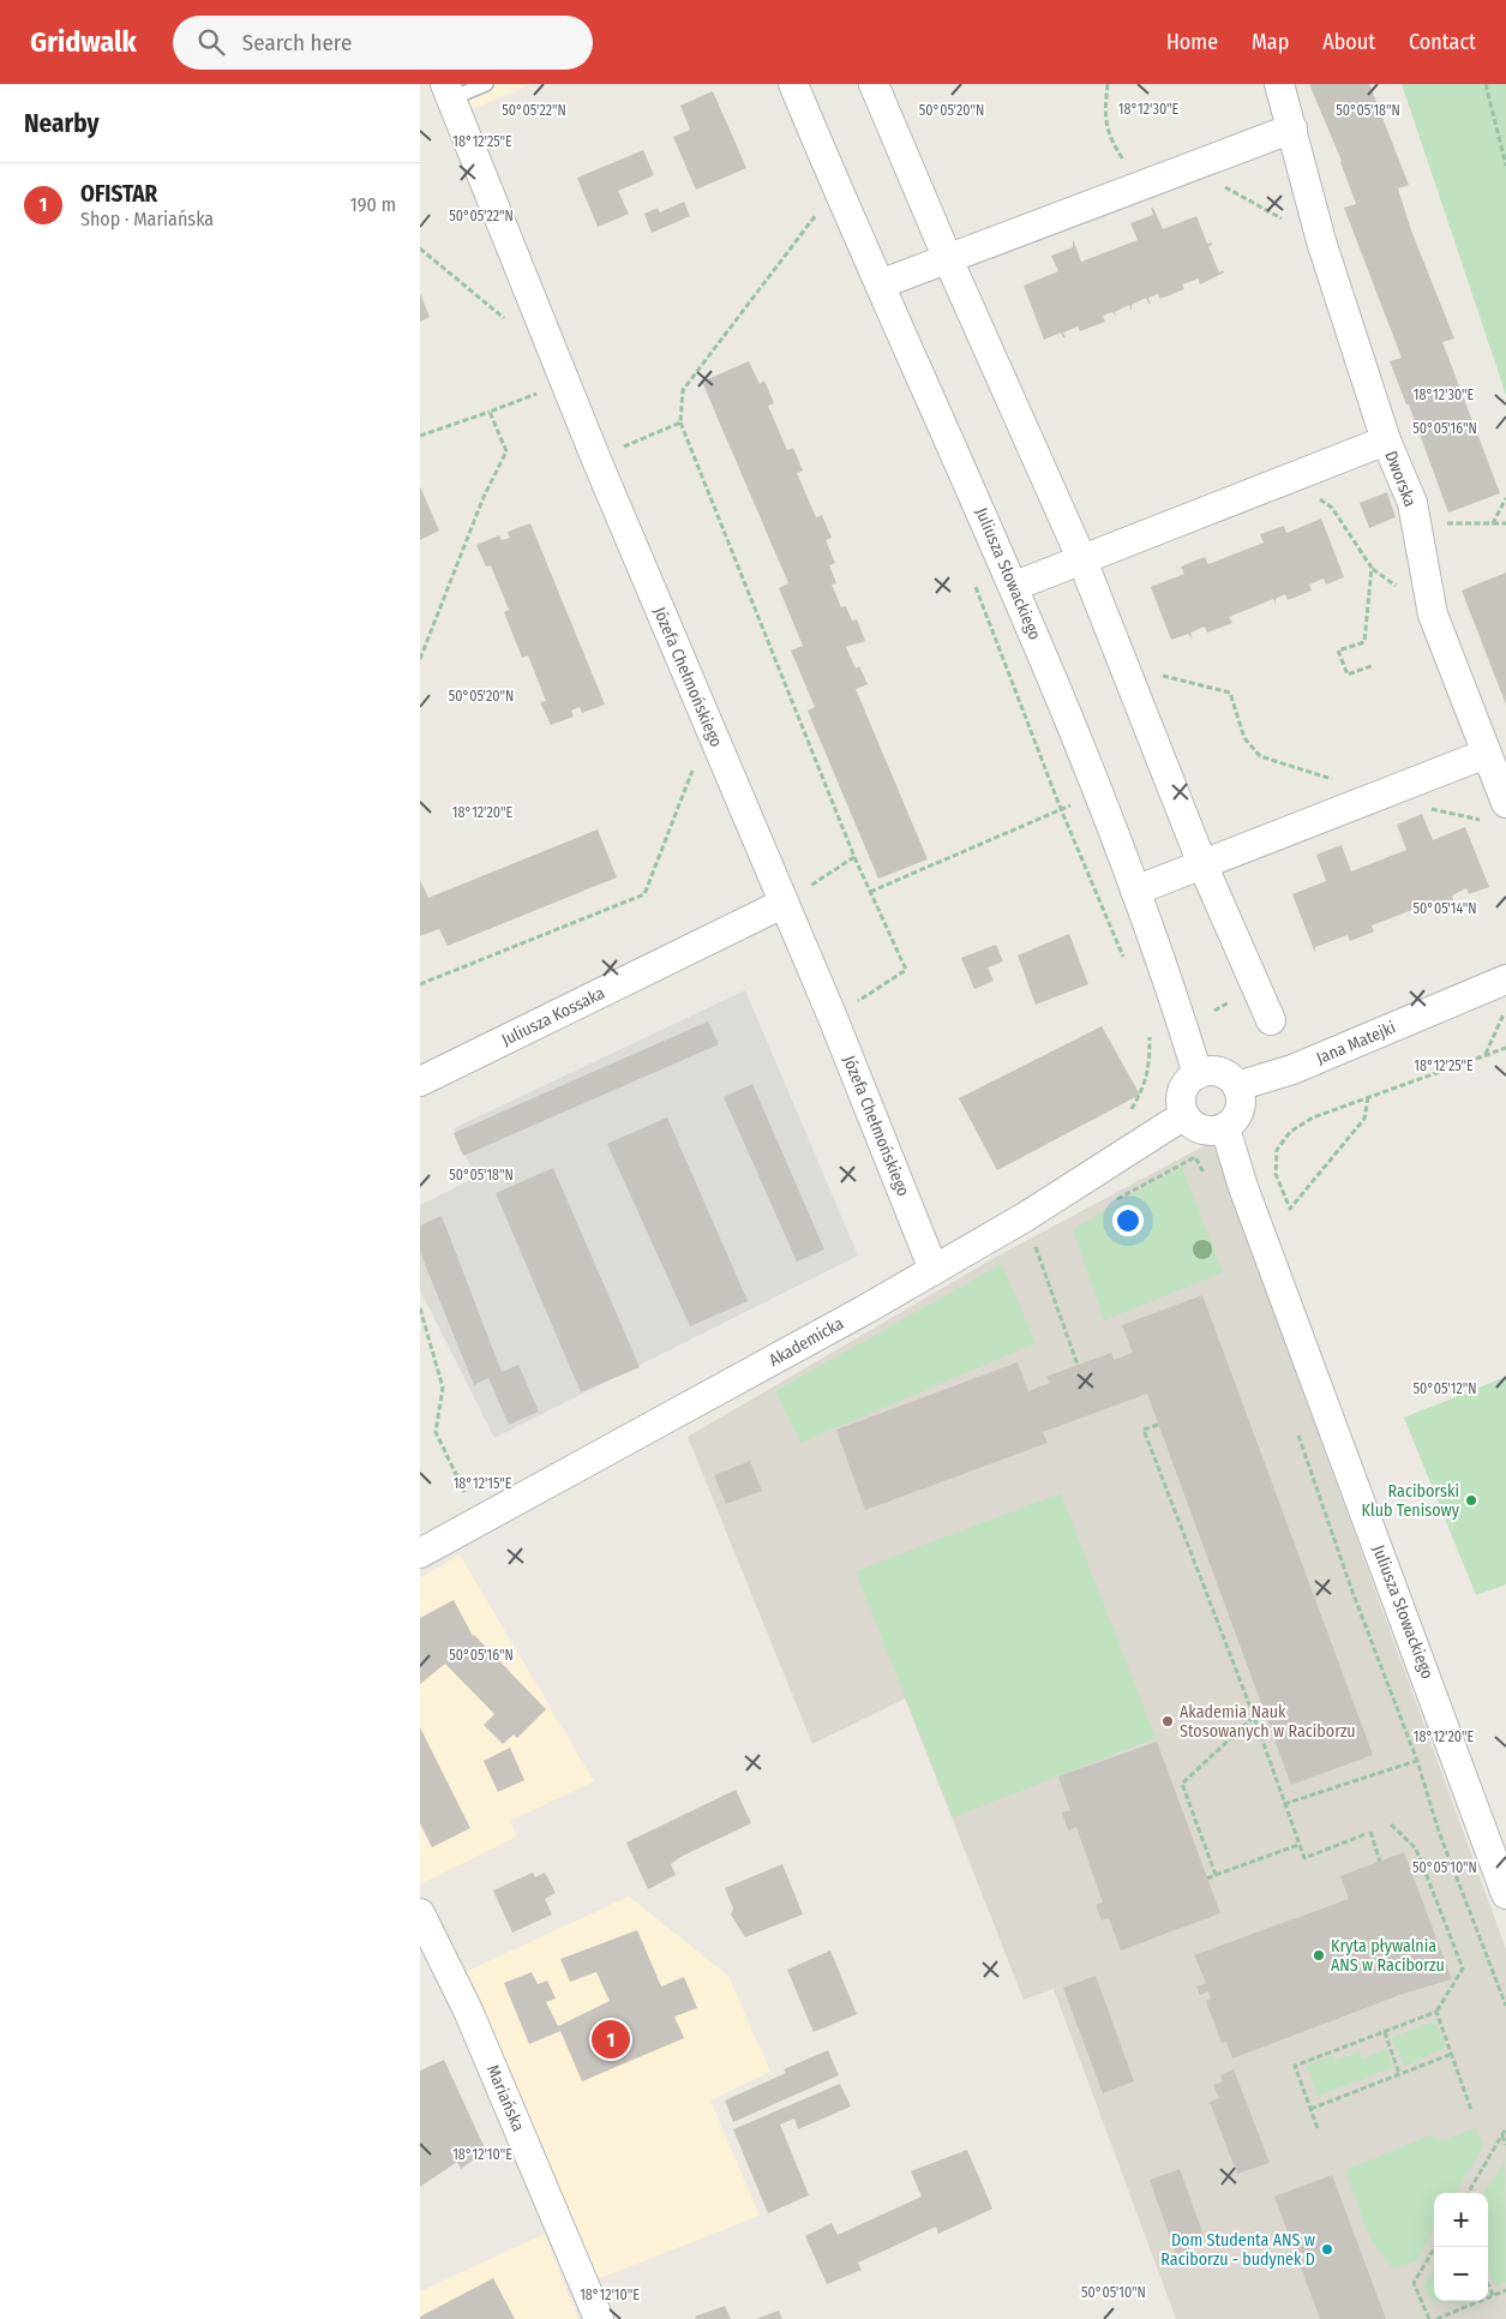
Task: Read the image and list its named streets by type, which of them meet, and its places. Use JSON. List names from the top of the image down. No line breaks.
{"streets":{"street":["Dworska","Juliusza Słowackiego","Józefa Chełmońskiego","Juliusza Kossaka","Jana Matejki","Akademicka","Mariańska"]},"crossings":[["Juliusza Słowackiego","Jana Matejki"],["Juliusza Słowackiego","Akademicka"],["Józefa Chełmońskiego","Juliusza Kossaka"],["Józefa Chełmońskiego","Akademicka"],["Jana Matejki","Akademicka"]],"places":["Raciborski Klub Tenisowy","Akademia Nauk Stosowanych w Raciborzu","Kryta pływalnia ANS w Raciborzu","Dom Studenta ANS w Raciborzu - budynek D"],"page":{"header":"Gridwalk","search":"Search here","nav":["Home","Map","About","Contact"],"heading":"Nearby","list":[{"mark":"1","name":"OFISTAR","note":"Shop · Mariańska","value":"190 m"}],"pins":"1","map_buttons":["+","−"]},"coordinates":["18°12'30\"E","50°05'22\"N","50°05'20\"N","50°05'18\"N","18°12'25\"E","50°05'16\"N","18°12'20\"E","50°05'14\"N","50°05'12\"N","18°12'15\"E","50°05'10\"N","18°12'10\"E"]}
